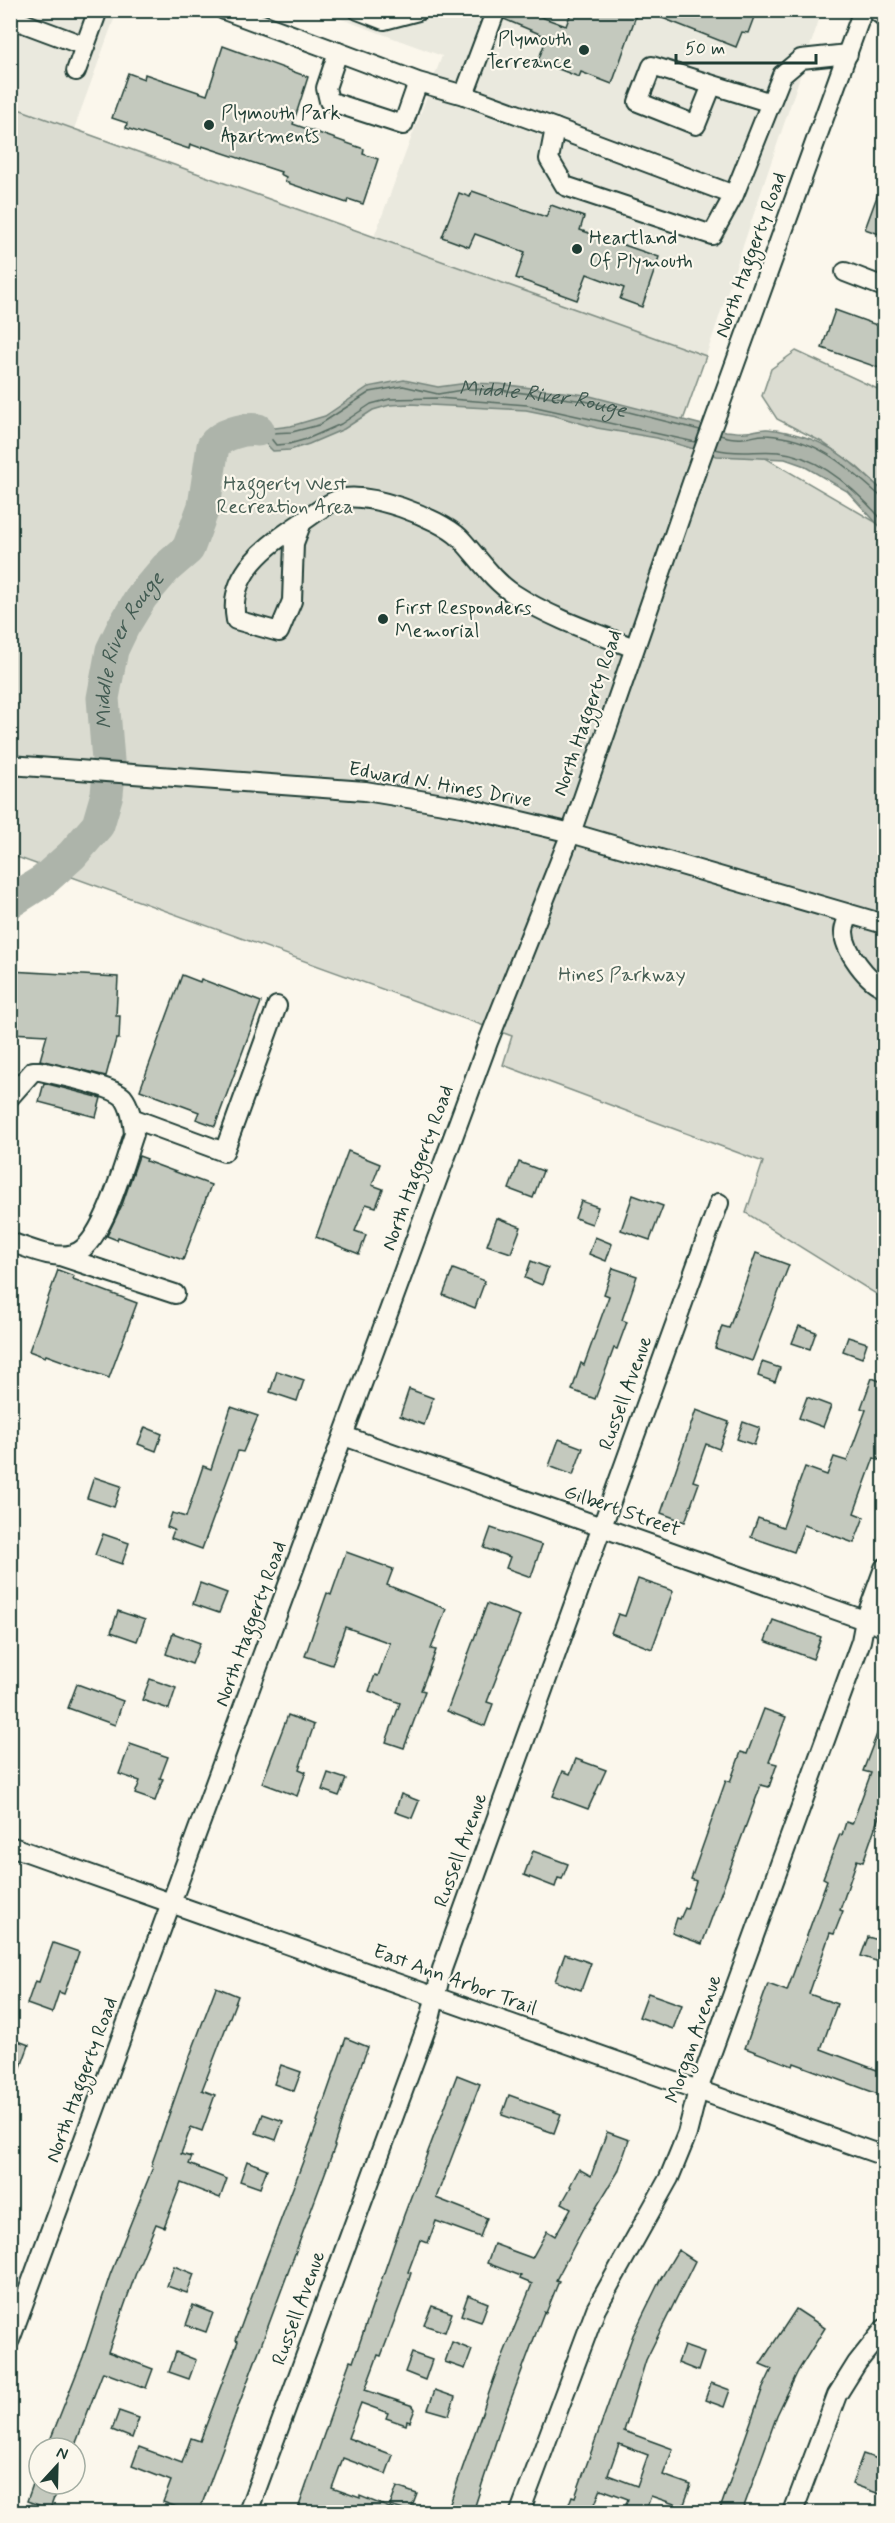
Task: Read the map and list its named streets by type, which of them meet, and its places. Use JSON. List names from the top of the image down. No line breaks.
{"streets":{"street":["North Haggerty Road","Edward N. Hines Drive","Russell Avenue","Gilbert Street","East Ann Arbor Trail","Morgan Avenue"]},"crossings":[["North Haggerty Road","Edward N. Hines Drive"],["North Haggerty Road","Gilbert Street"],["North Haggerty Road","East Ann Arbor Trail"],["Russell Avenue","Gilbert Street"],["Russell Avenue","East Ann Arbor Trail"],["Gilbert Street","Morgan Avenue"],["East Ann Arbor Trail","Morgan Avenue"]],"water":["Middle River Rouge"],"parks":["Haggerty West Recreation Area","Hines Parkway"],"places":["Plymouth Terreance","Plymouth Park Apartments","Heartland Of Plymouth","First Responders Memorial"],"scale_bar":"50 m","north":"top"}
